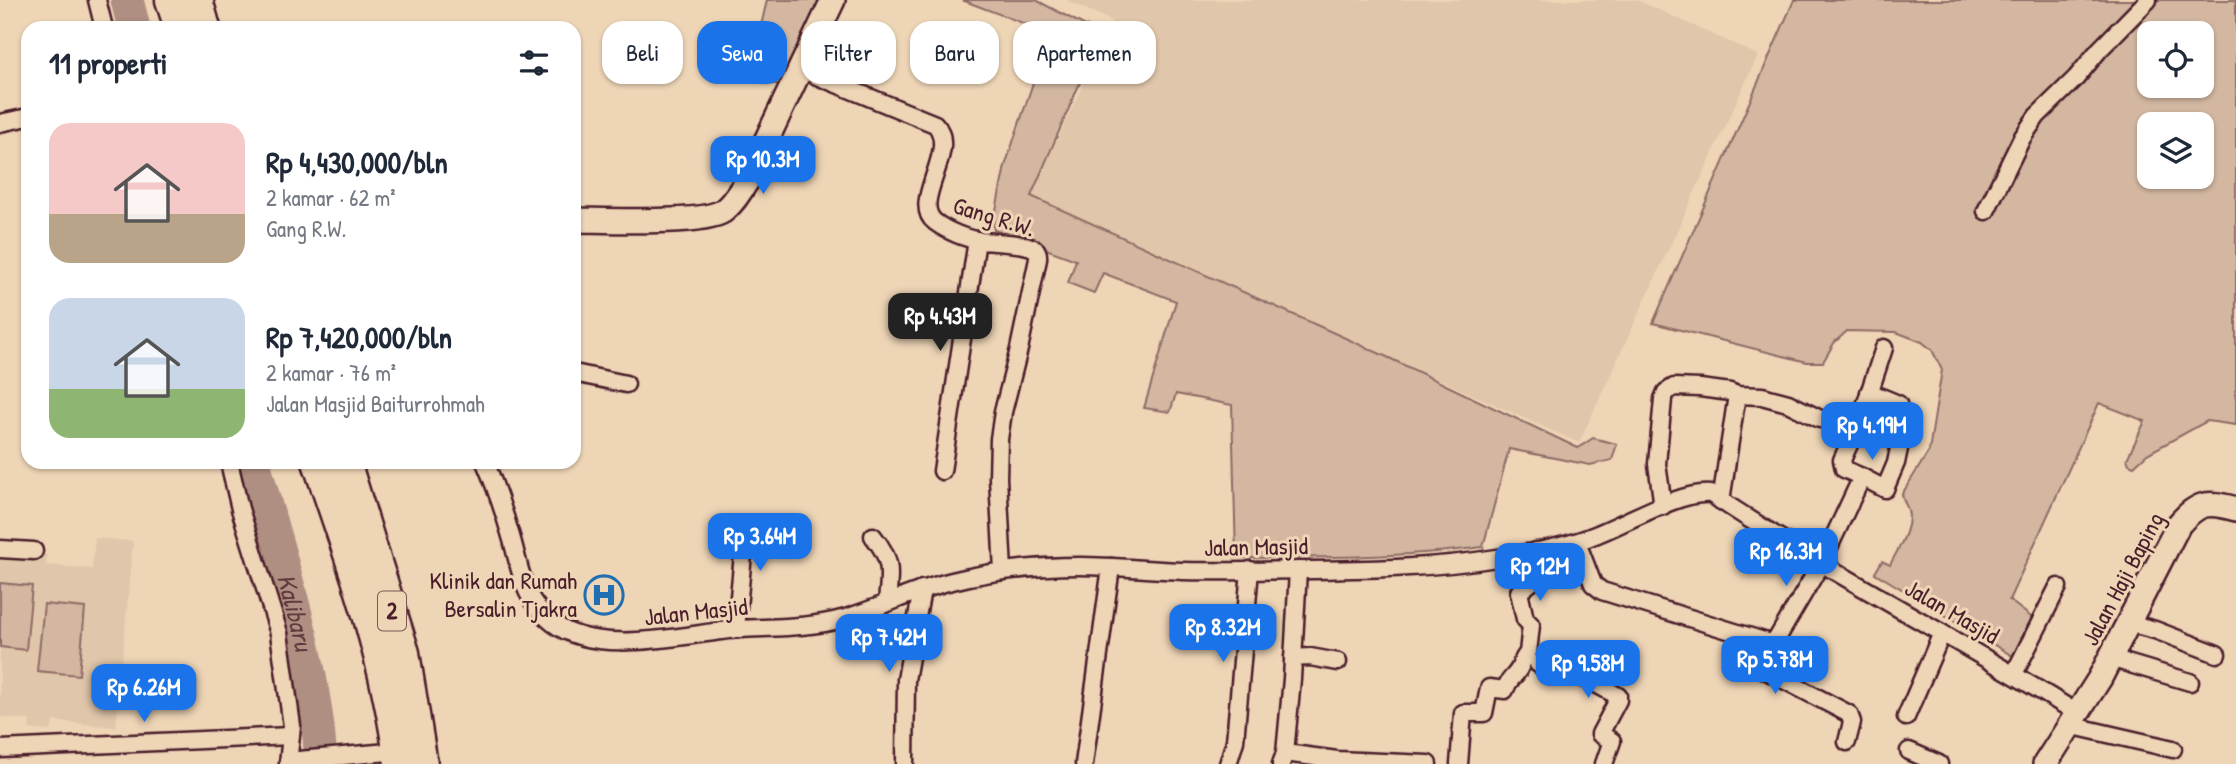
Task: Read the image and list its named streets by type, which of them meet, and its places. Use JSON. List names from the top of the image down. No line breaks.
{"streets":{"highway":["2"],"street":["Gang R.W.","Jalan Masjid","Jalan Haji Baping"]},"crossings":[["Gang R.W.","Jalan Masjid"],["Jalan Masjid","Jalan Haji Baping"]],"water":["Kalibaru"],"places":{"hospital":["Klinik dan Rumah Bersalin Tjakra"]},"page":{"chip":["Beli","Sewa","Filter","Baru","Apartemen"],"heading":"11 properti","list":[{"name":"Rp 4,430,000/bln","note":"2 kamar · 62 m² · Gang R.W."},{"name":"Rp 7,420,000/bln","note":"2 kamar · 76 m² · Jalan Masjid Baiturrohmah"}],"price":["Rp 10.3M","Rp 4.43M","Rp 4.19M","Rp 3.64M","Rp 16.3M","Rp 12M","Rp 8.32M","Rp 7.42M","Rp 5.78M","Rp 9.58M","Rp 6.26M"]}}
